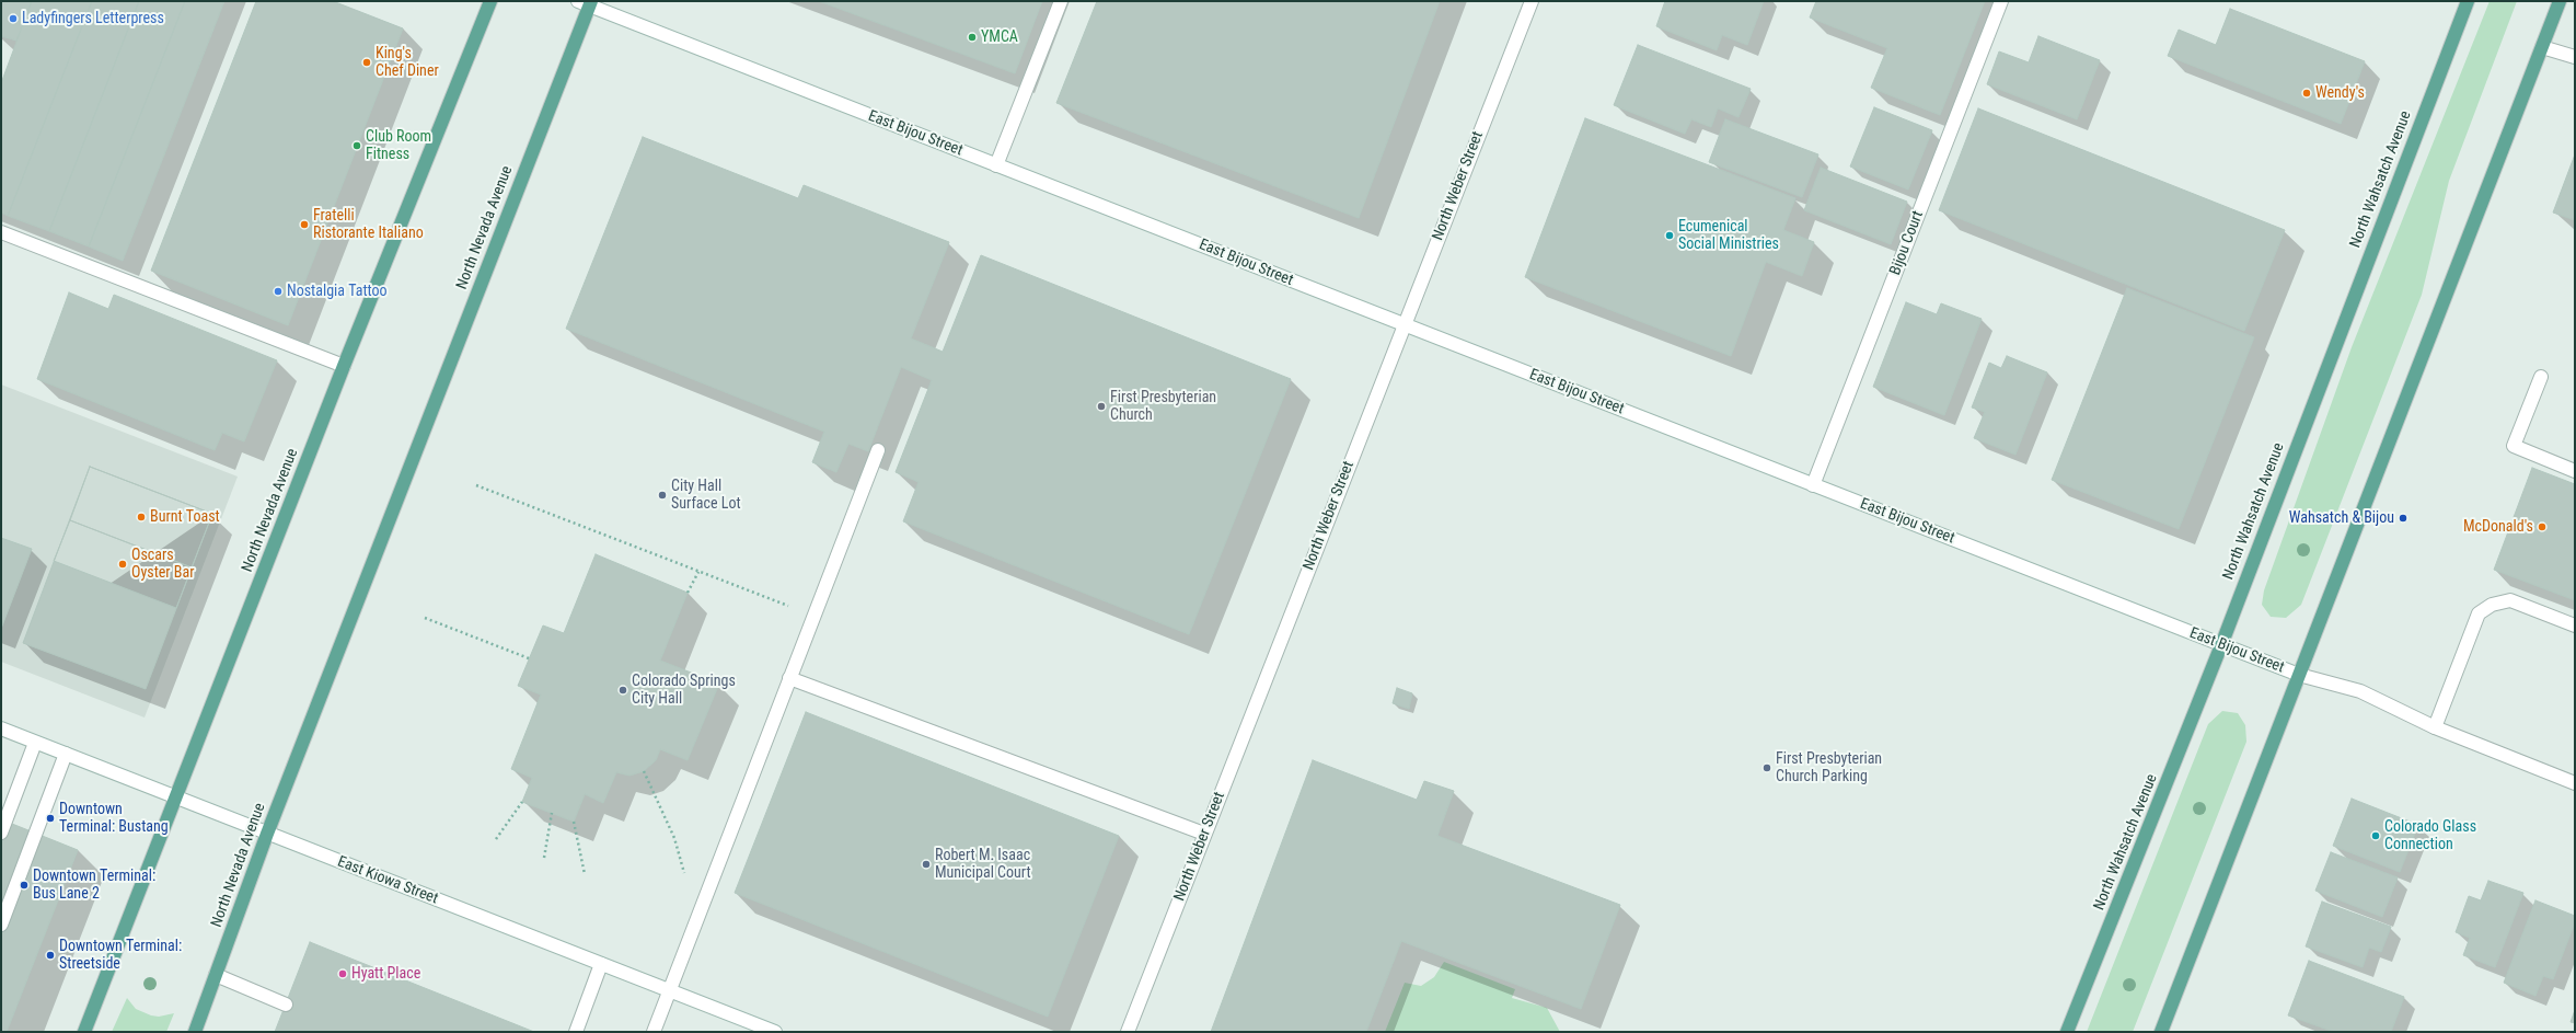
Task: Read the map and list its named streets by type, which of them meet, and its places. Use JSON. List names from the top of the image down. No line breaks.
{"streets":{"main road":["East Bijou Street","North Wahsatch Avenue","North Weber Street","North Nevada Avenue","Bijou Court","East Kiowa Street"]},"crossings":[["East Bijou Street","North Wahsatch Avenue"],["East Bijou Street","North Weber Street"],["East Bijou Street","North Nevada Avenue"],["East Bijou Street","Bijou Court"],["North Nevada Avenue","East Kiowa Street"]],"places":["Ladyfingers Letterpress","YMCA","King's Chef Diner","Wendy's","Club Room Fitness","Fratelli Ristorante Italiano","Ecumenical Social Ministries","Nostalgia Tattoo","First Presbyterian Church","City Hall Surface Lot","Burnt Toast","Wahsatch & Bijou","McDonald's","Oscars Oyster Bar","Colorado Springs City Hall","First Presbyterian Church Parking","Downtown Terminal: Bustang","Colorado Glass Connection","Robert M. Isaac Municipal Court","Downtown Terminal: Bus Lane 2","Downtown Terminal: Streetside","Hyatt Place"]}
